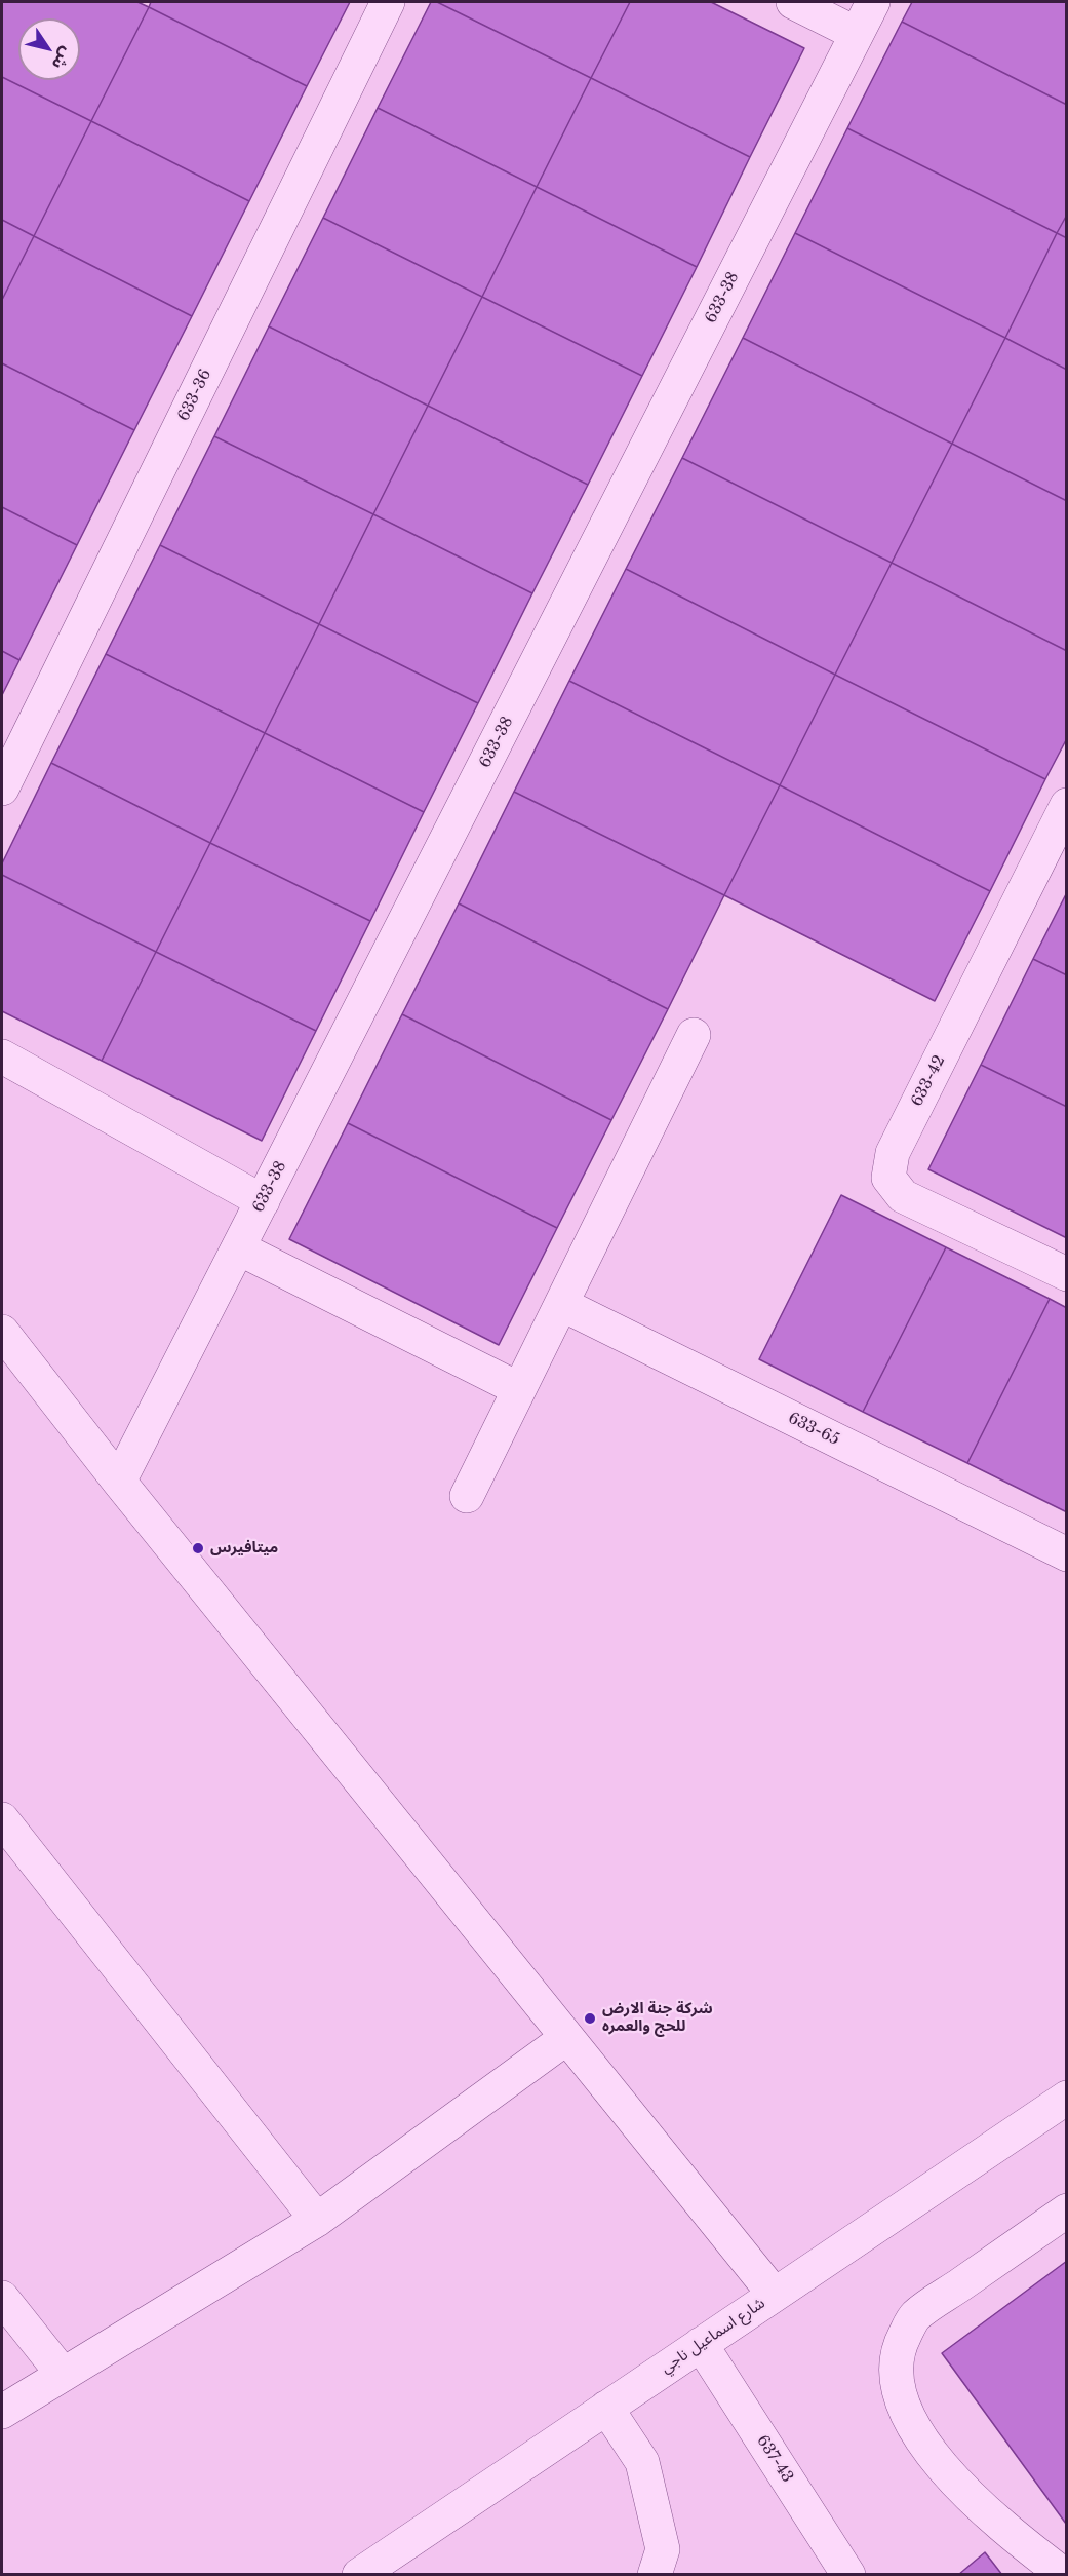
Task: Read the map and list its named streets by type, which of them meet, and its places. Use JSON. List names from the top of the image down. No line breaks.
{"streets":{"street":["633-38","633-36","633-42","633-65","شارع اسماعيل ناجي","637-43"]},"crossings":[["شارع اسماعيل ناجي","637-43"]],"places":["ميتافيرس","شركة جنة الارض للحج والعمره"],"north":"bottom right"}
